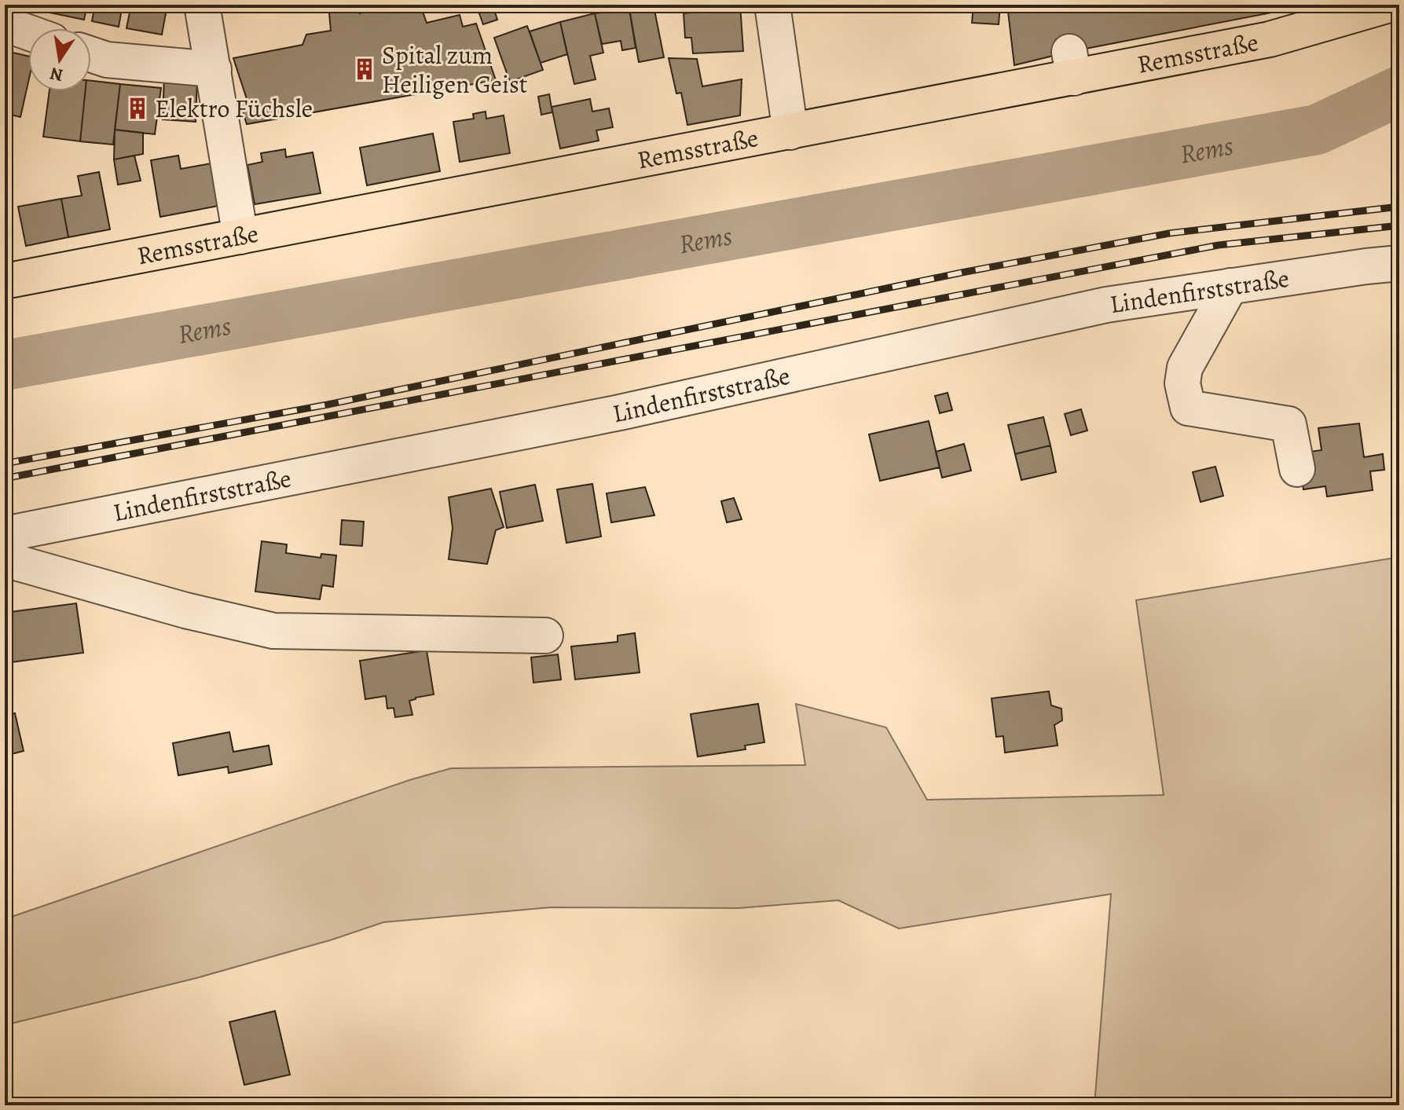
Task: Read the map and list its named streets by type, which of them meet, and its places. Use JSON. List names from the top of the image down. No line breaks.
{"streets":{"main road":["Remsstraße"],"street":["Lindenfirststraße"]},"water":["Rems"],"places":{"building":["Spital zum Heiligen Geist","Elektro Füchsle"]},"north":"bottom"}
